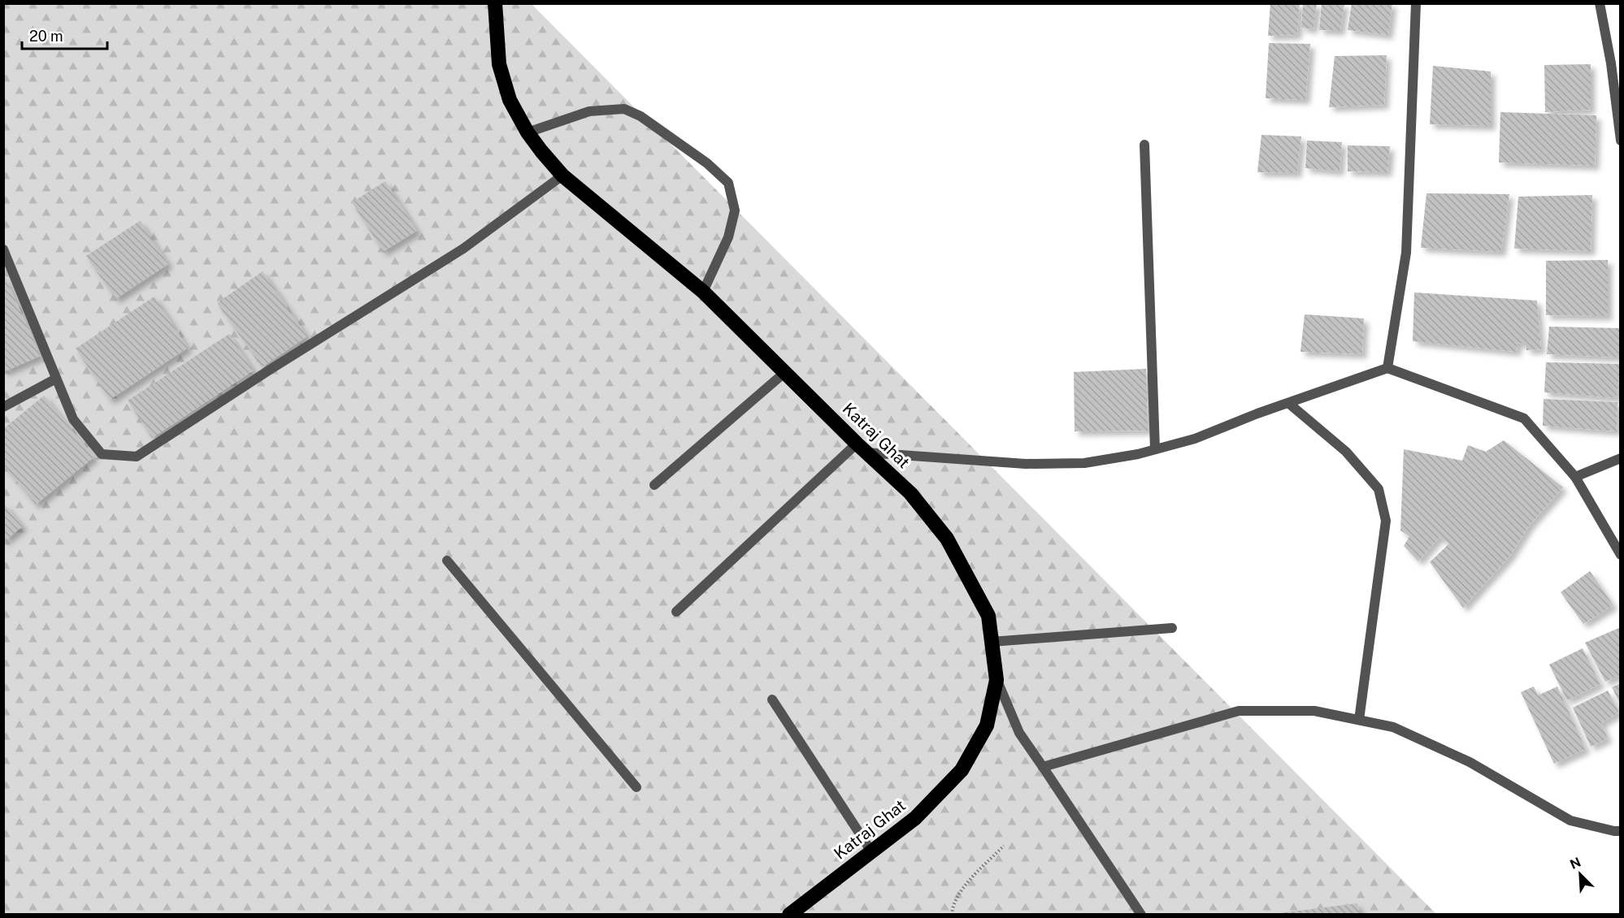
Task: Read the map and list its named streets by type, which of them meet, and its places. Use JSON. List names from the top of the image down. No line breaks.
{"streets":{"highway":["Katraj Ghat"]},"scale_bar":"20 m","north":"top left"}
